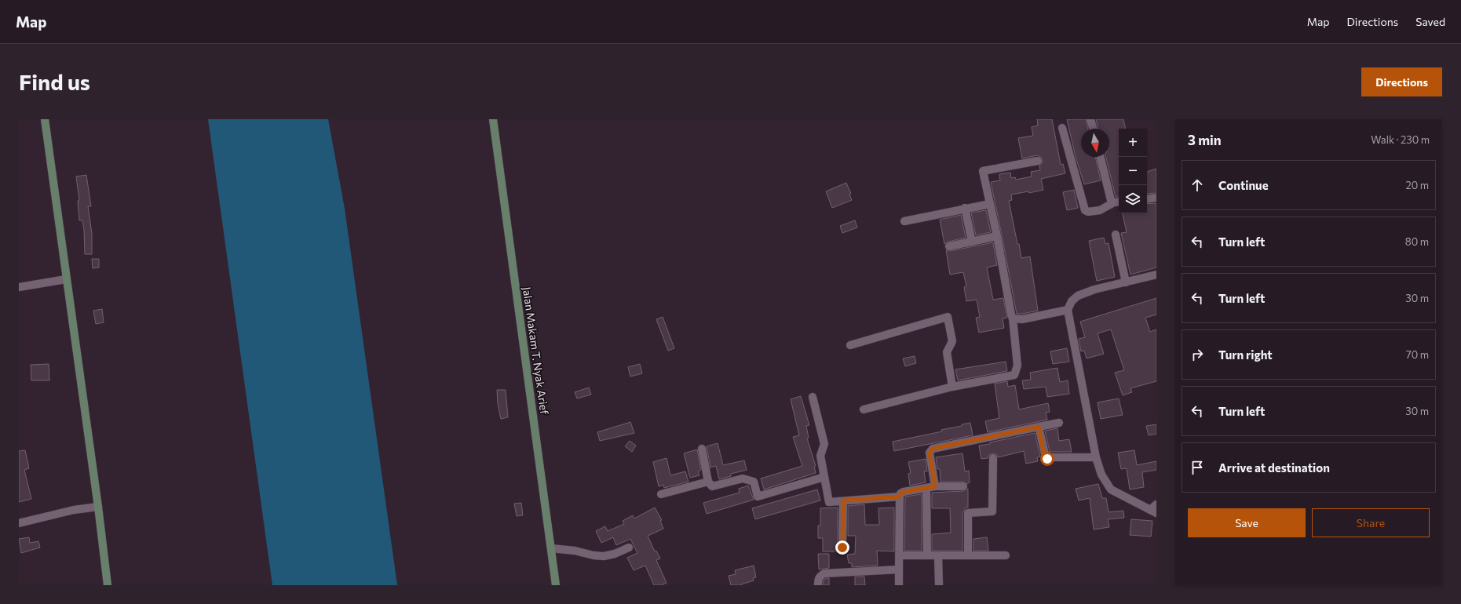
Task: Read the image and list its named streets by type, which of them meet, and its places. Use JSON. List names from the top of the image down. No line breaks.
{"streets":{"street":["Jalan Makam T. Nyak Arief"]},"north":"bottom","page":{"header":"Map","nav":["Map","Directions","Saved"],"buttons":["Directions",["Save","Share"]],"title":"Find us","heading":["3 min","Walk · 230 m"],"map_buttons":["+","−"],"list":[["Continue","20 m"],["Turn left","80 m"],["Turn left","30 m"],["Turn right","70 m"],["Turn left","30 m"],"Arrive at destination"]}}
